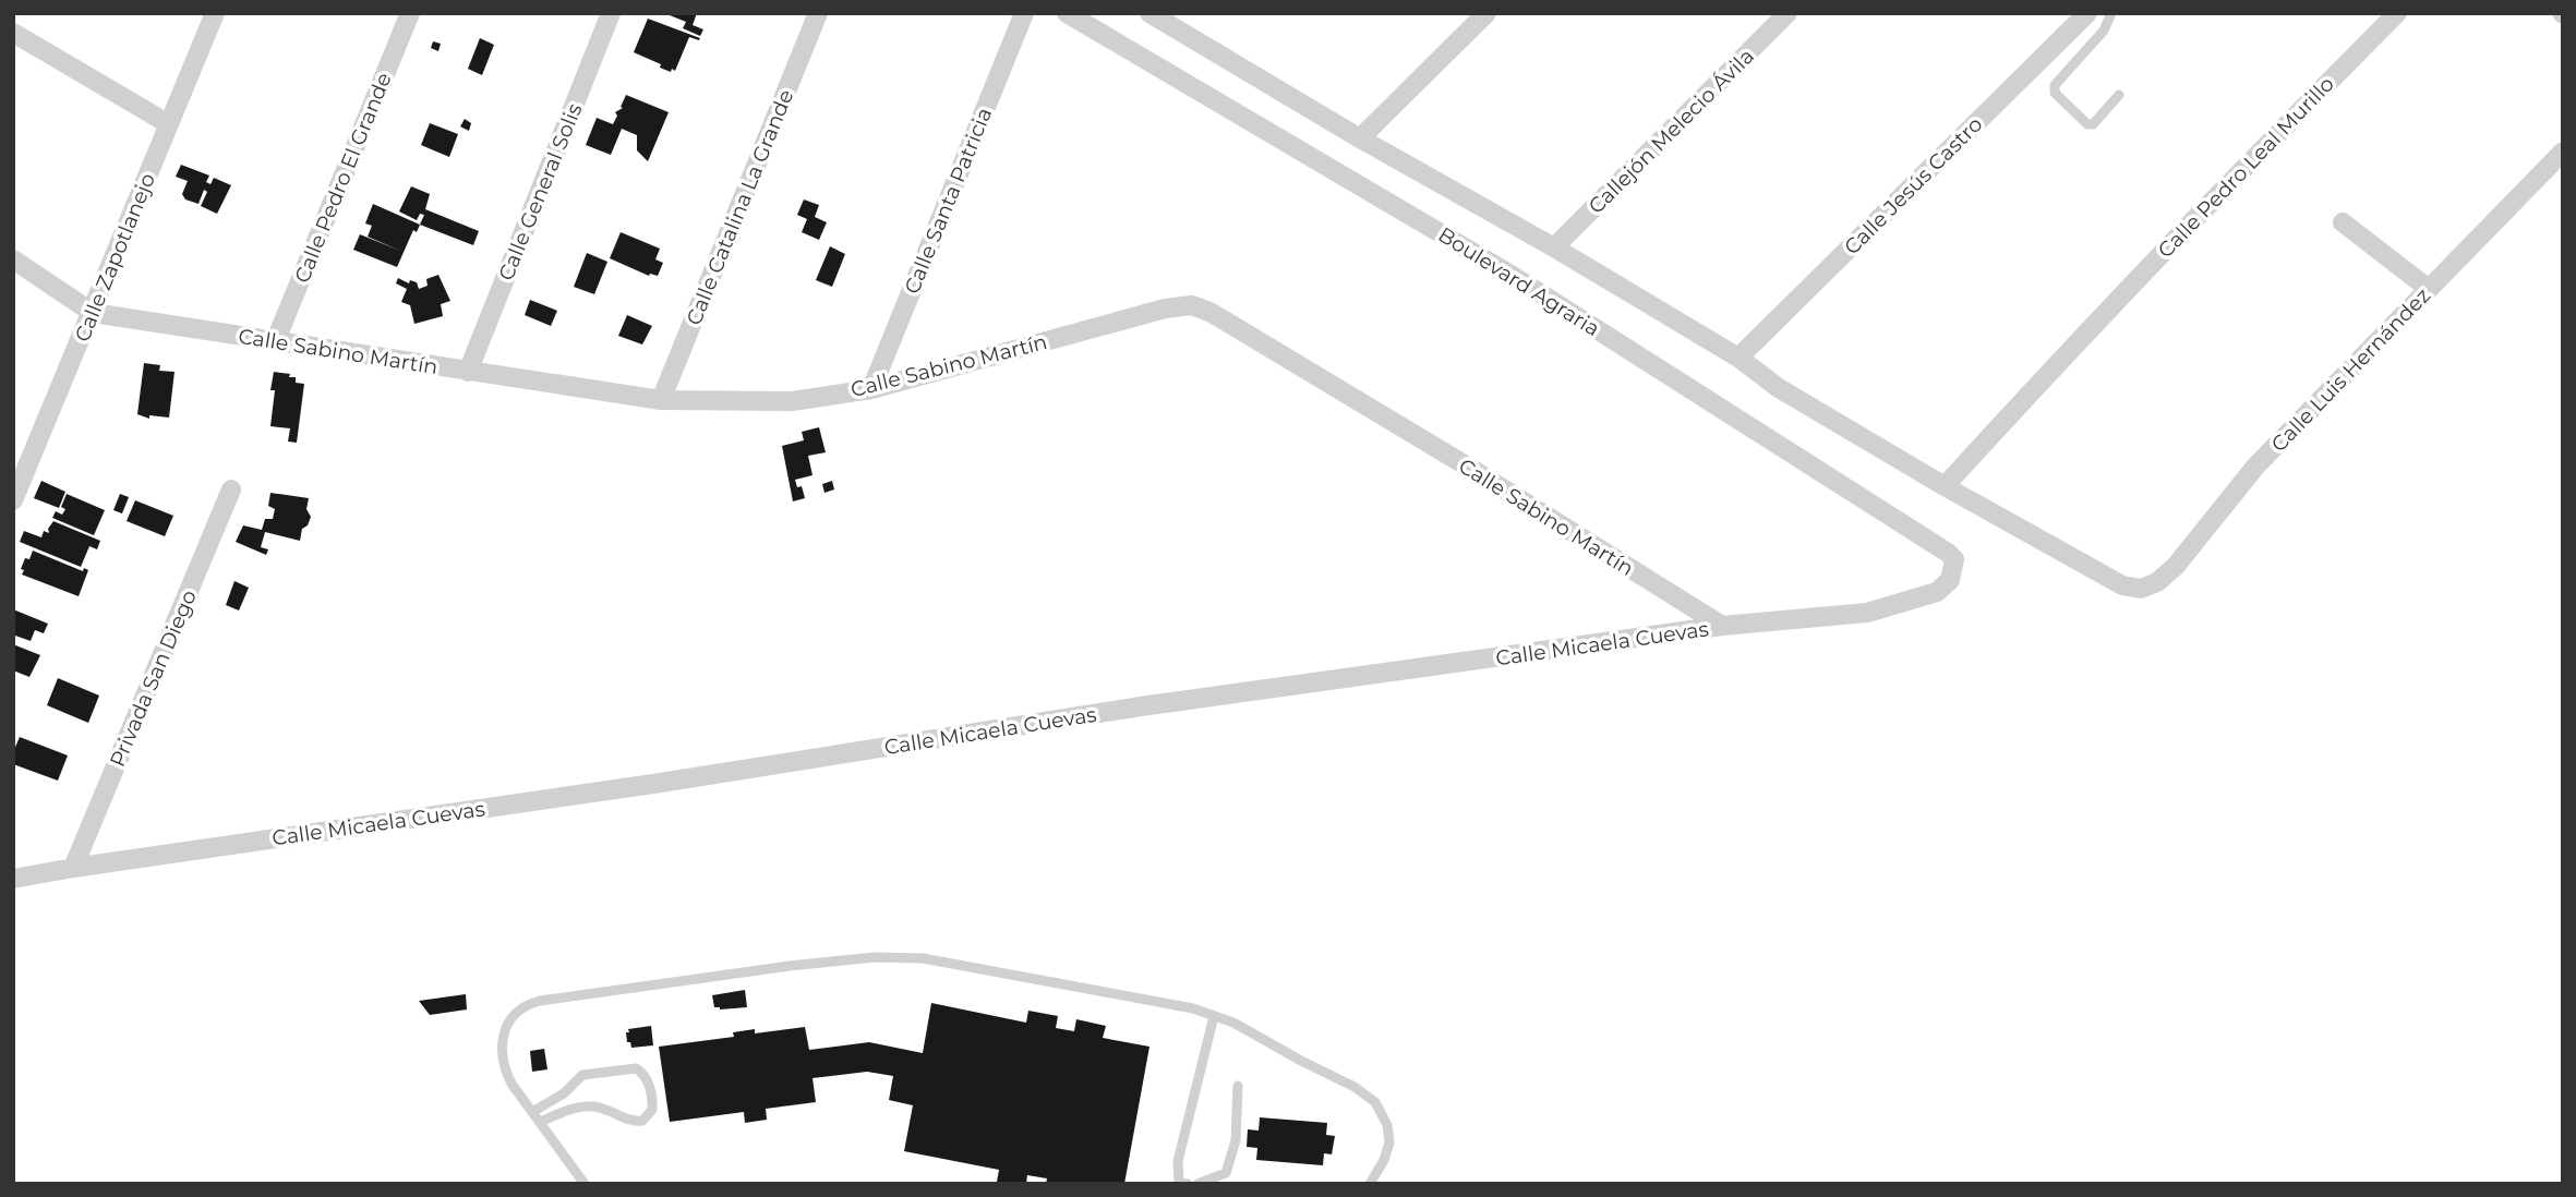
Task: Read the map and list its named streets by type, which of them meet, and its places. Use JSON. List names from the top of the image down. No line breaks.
{"streets":{"street":["Callejón Melecio Ávila","Calle Pedro Leal Murillo","Calle Pedro El Grande","Calle Jesús Castro","Calle General Solis","Calle Santa Patricia","Calle Catalina La Grande","Calle Zapotlanejo","Boulevard Agraria","Calle Sabino Martín","Calle Luis Hernández","Calle Micaela Cuevas","Privada San Diego"]},"crossings":[["Calle Pedro Leal Murillo","Calle Luis Hernández"],["Calle Pedro El Grande","Calle Sabino Martín"],["Calle General Solis","Calle Sabino Martín"],["Calle Santa Patricia","Calle Sabino Martín"],["Calle Catalina La Grande","Calle Sabino Martín"],["Calle Zapotlanejo","Calle Sabino Martín"],["Boulevard Agraria","Calle Micaela Cuevas"],["Calle Sabino Martín","Calle Micaela Cuevas"],["Calle Micaela Cuevas","Privada San Diego"]]}
